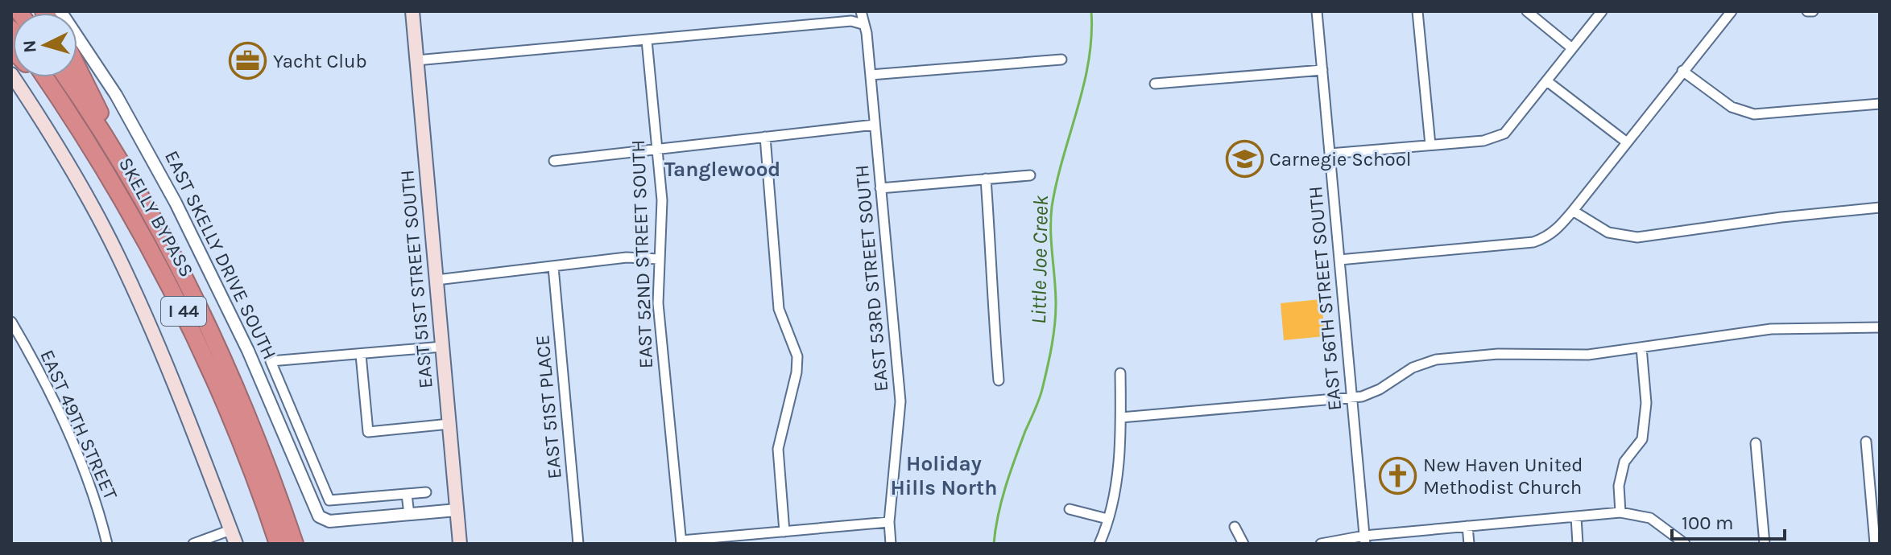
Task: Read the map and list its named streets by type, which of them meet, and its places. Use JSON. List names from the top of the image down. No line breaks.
{"streets":{"highway":["SKELLY BYPASS","I 44"],"main road":["EAST 51ST STREET SOUTH"],"street":["EAST 52ND STREET SOUTH","EAST SKELLY DRIVE SOUTH","EAST 53RD STREET SOUTH","EAST 56TH STREET SOUTH","EAST 51ST PLACE","EAST 49TH STREET"]},"districts":["Tanglewood","Holiday Hills North"],"water":["Little Joe Creek"],"places":{"office":["Yacht Club"],"school or university":["Carnegie School"],"church":["New Haven United Methodist Church"]},"scale_bar":"100 m","north":"left"}
